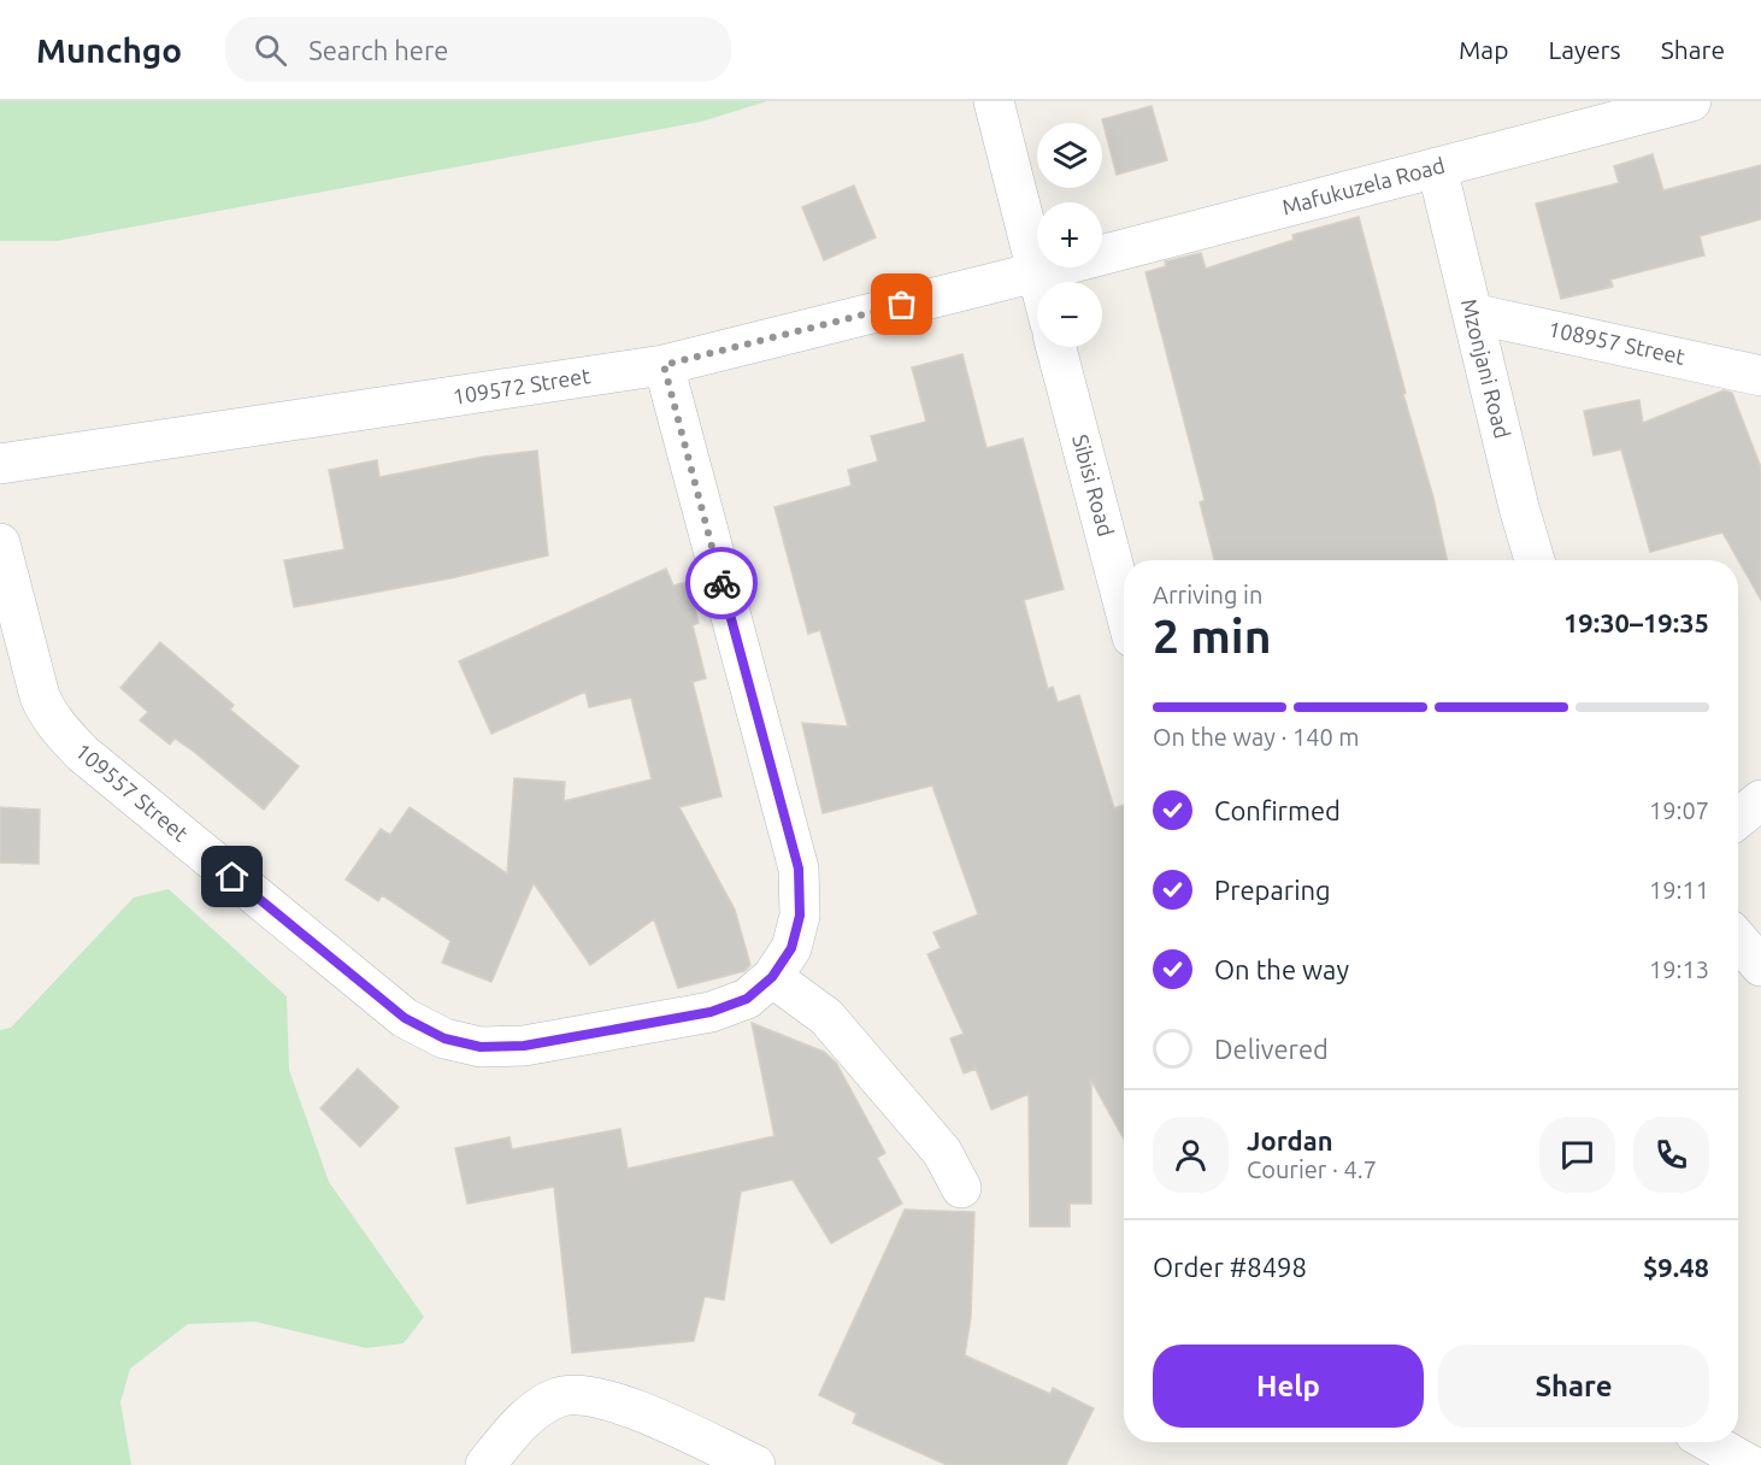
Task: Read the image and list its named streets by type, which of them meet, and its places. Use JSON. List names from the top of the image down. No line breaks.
{"streets":{"street":["Mafukuzela Road","108957 Street","Mzonjani Road","109572 Street","Sibisi Road","109557 Street"]},"crossings":[["Mafukuzela Road","Mzonjani Road"],["Mafukuzela Road","109572 Street"],["108957 Street","Mzonjani Road"],["109572 Street","109557 Street"]],"page":{"header":"Munchgo","search":"Search here","nav":["Map","Layers","Share"],"map_buttons":["+","−"],"heading":["2 min","Arriving in","19:30–19:35"],"panel":["Jordan","Courier · 4.7","Order #8498","$9.48"],"bar":"On the way · 140 m","list":[["Confirmed","19:07"],["Preparing","19:11"],["On the way","19:13"],"Delivered"],"buttons":["Help","Share"]}}
